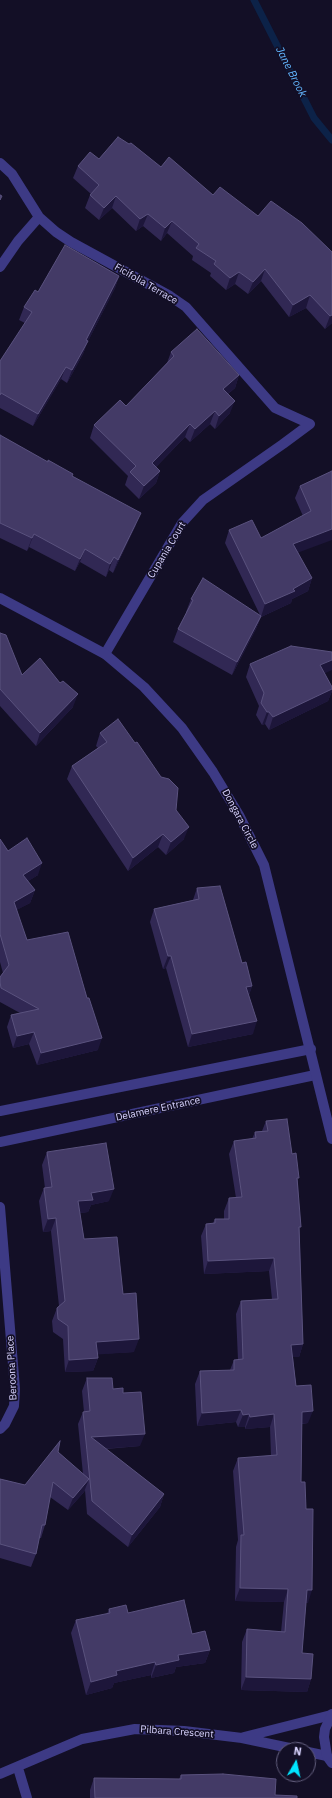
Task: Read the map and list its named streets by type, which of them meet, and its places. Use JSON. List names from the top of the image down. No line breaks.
{"streets":{"street":["Ficifolia Terrace","Cupania Court","Dongara Circle","Delamere Entrance","Beroona Place","Pilbara Crescent"]},"crossings":[["Ficifolia Terrace","Cupania Court"],["Cupania Court","Dongara Circle"],["Dongara Circle","Delamere Entrance"]],"water":["Jane Brook"],"north":"top"}
